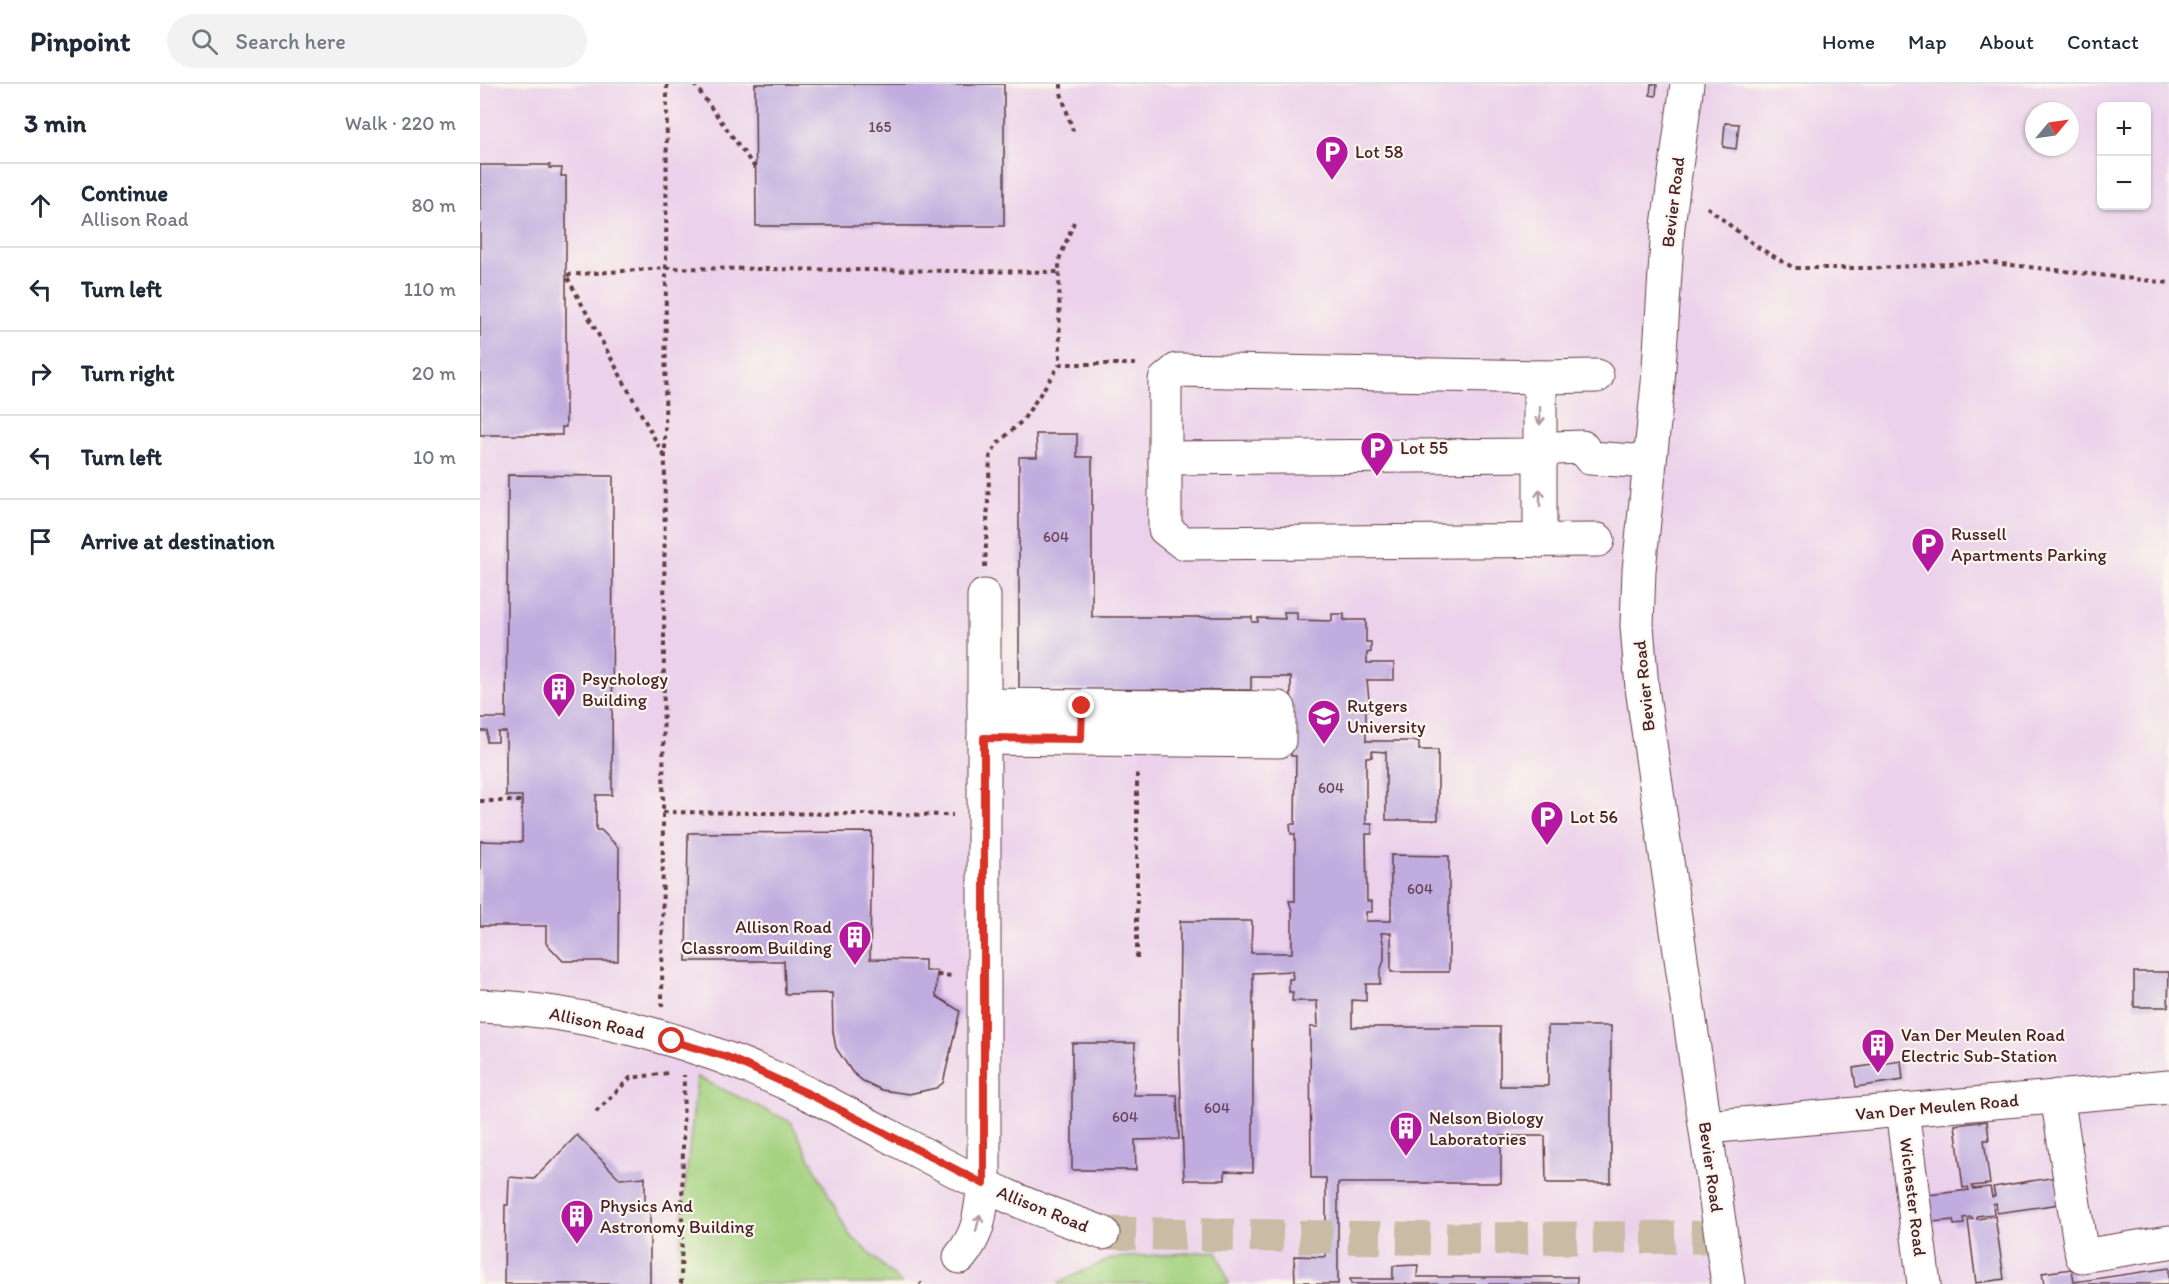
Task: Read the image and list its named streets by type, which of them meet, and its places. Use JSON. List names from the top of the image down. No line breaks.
{"streets":{"street":["Bevier Road","Allison Road","Van Der Meulen Road","Wichester Road"]},"crossings":[["Bevier Road","Van Der Meulen Road"],["Van Der Meulen Road","Wichester Road"]],"places":{"parking":["Lot 58","Lot 55","Russell Apartments Parking","Lot 56"],"building":["Psychology Building","Allison Road Classroom Building","Van Der Meulen Road Electric Sub-Station","Nelson Biology Laboratories","Physics And Astronomy Building"],"school or university":["Rutgers University"]},"house_numbers":["165","604","604","604","604","604"],"north":"top right","page":{"header":"Pinpoint","search":"Search here","nav":["Home","Map","About","Contact"],"heading":["3 min","Walk · 220 m"],"map_buttons":["+","−"],"list":[["Continue","Allison Road","80 m"],["Turn left","110 m"],["Turn right","20 m"],["Turn left","10 m"],"Arrive at destination"]}}
